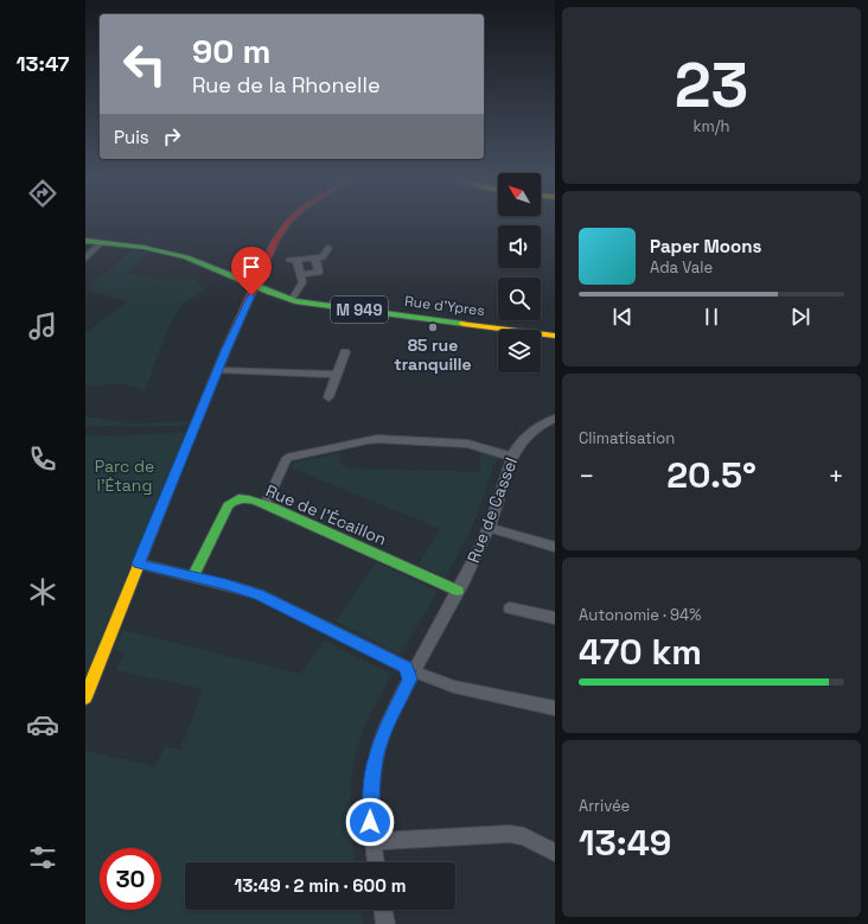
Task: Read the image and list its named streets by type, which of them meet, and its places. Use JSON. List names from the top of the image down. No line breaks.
{"streets":{"street":["Rue d'Ypres","M 949","Rue de Cassel","Rue de l'Écaillon"]},"crossings":[["Rue de Cassel","Rue de l'Écaillon"]],"parks":["Parc de l'Étang"],"places":["85 rue tranquille"],"north":"top left","page":{"tabs":"13:47","tile":[["23","km/h"],"Climatisation",["Autonomie · 94%","470 km"],["Arrivée","13:49"]],"turn":["90 m","Rue de la Rhonelle"],"then":"Puis","song":["Paper Moons","Ada Vale"],"heat":["−","20.5°","+"],"limit":"30","trip":"13:49 · 2 min · 600 m"}}
